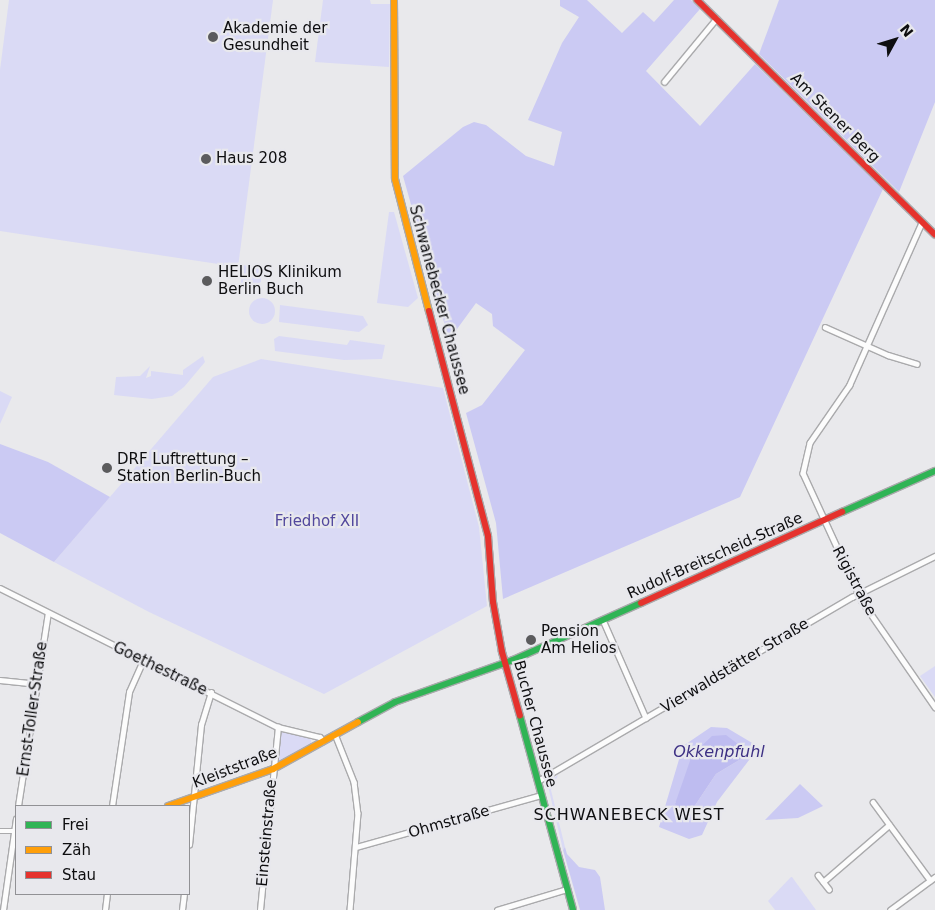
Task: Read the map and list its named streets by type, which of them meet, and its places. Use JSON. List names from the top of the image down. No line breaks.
{"streets":{"street":["Am Stener Berg","Schwanebecker Chaussee","Rudolf-Breitscheid-Straße","Rigistraße","Vierwaldstätter Straße","Goethestraße","Ernst-Toller-Straße","Bucher Chaussee","Kleiststraße","Ohmstraße","Einsteinstraße"]},"crossings":[["Schwanebecker Chaussee","Bucher Chaussee"],["Rudolf-Breitscheid-Straße","Rigistraße"],["Rudolf-Breitscheid-Straße","Bucher Chaussee"],["Rudolf-Breitscheid-Straße","Kleiststraße"],["Rigistraße","Vierwaldstätter Straße"],["Vierwaldstätter Straße","Bucher Chaussee"],["Goethestraße","Ernst-Toller-Straße"],["Goethestraße","Kleiststraße"],["Goethestraße","Einsteinstraße"],["Bucher Chaussee","Ohmstraße"],["Kleiststraße","Einsteinstraße"]],"districts":["SCHWANEBECK WEST"],"water":["Okkenpfuhl"],"parks":["Friedhof XII"],"places":["Akademie der Gesundheit","Haus 208","HELIOS Klinikum Berlin Buch","DRF Luftrettung – Station Berlin-Buch","Pension Am Helios"],"legend":["Frei","Zäh","Stau"],"north":"top right"}
